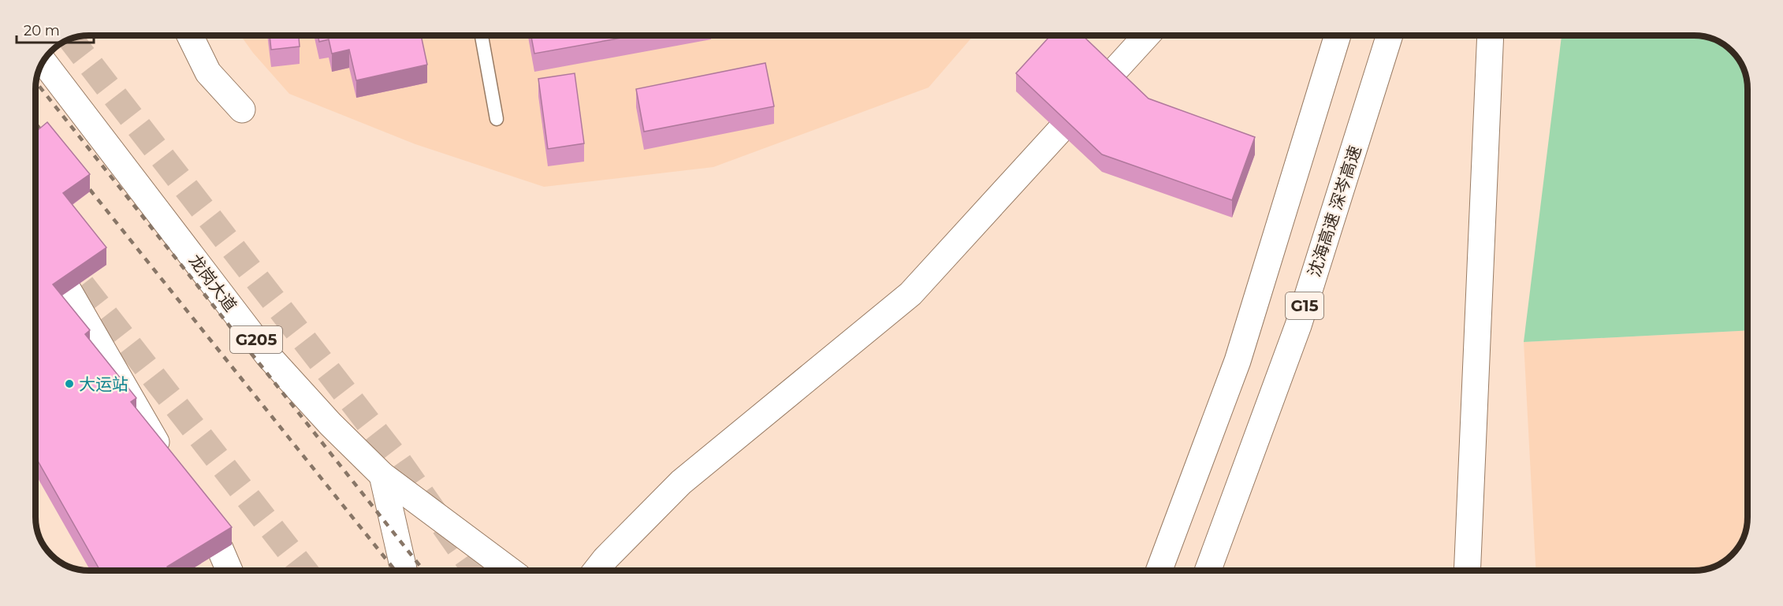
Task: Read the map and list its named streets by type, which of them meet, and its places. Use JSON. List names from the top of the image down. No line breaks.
{"streets":{"main road":["沈海高速 深岑高速","龙岗大道","G15","G205"]},"places":["大运站"],"scale_bar":"20 m"}
